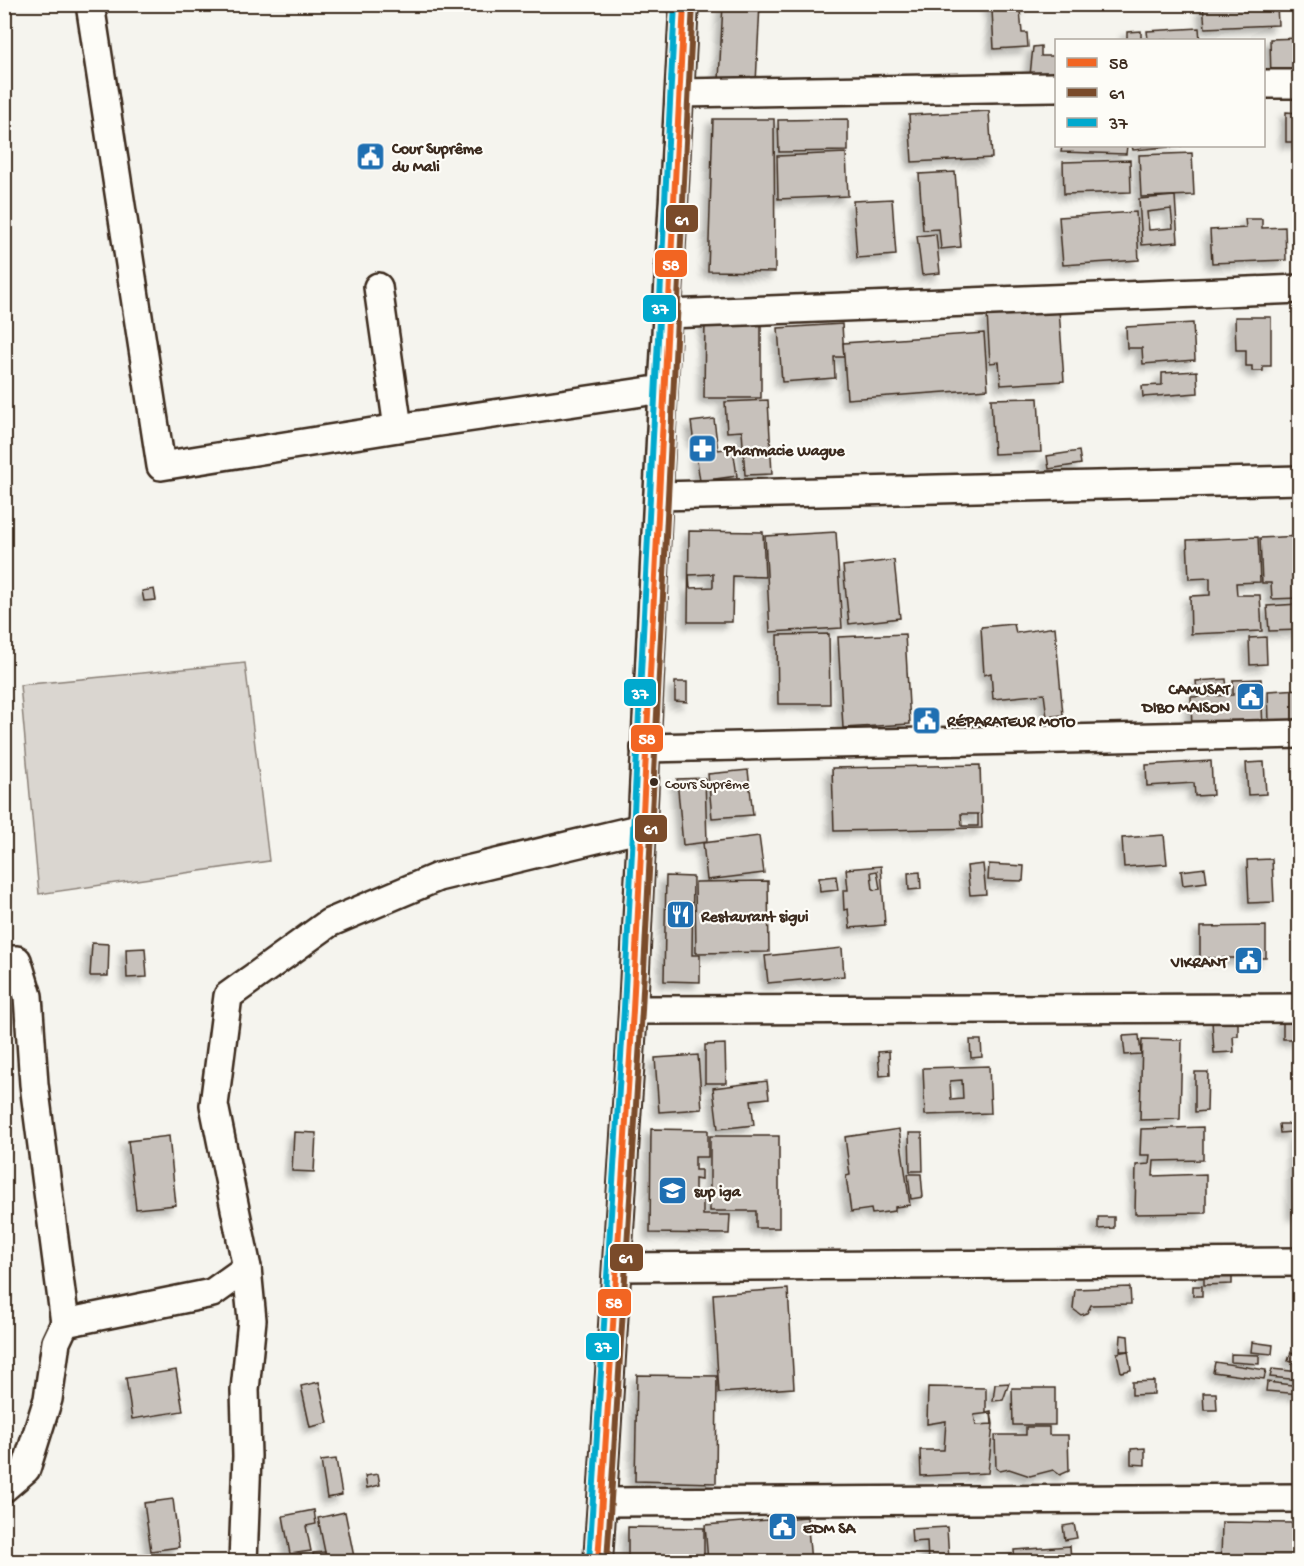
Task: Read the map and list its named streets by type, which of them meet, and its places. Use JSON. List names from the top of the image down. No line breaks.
{"places":{"public building":["Cour Suprême du Mali","CAMUSAT DIBO MAISON","RÉPARATEUR MOTO","VIKRANT","EDM SA"],"pharmacy":["Pharmacie Wague"],"other":["Cours Suprême"],"restaurant":["Restaurant sigui"],"school or university":["sup iga"]},"lines":["transit line 58","transit line 61","transit line 37"],"legend":["58","61","37"]}
